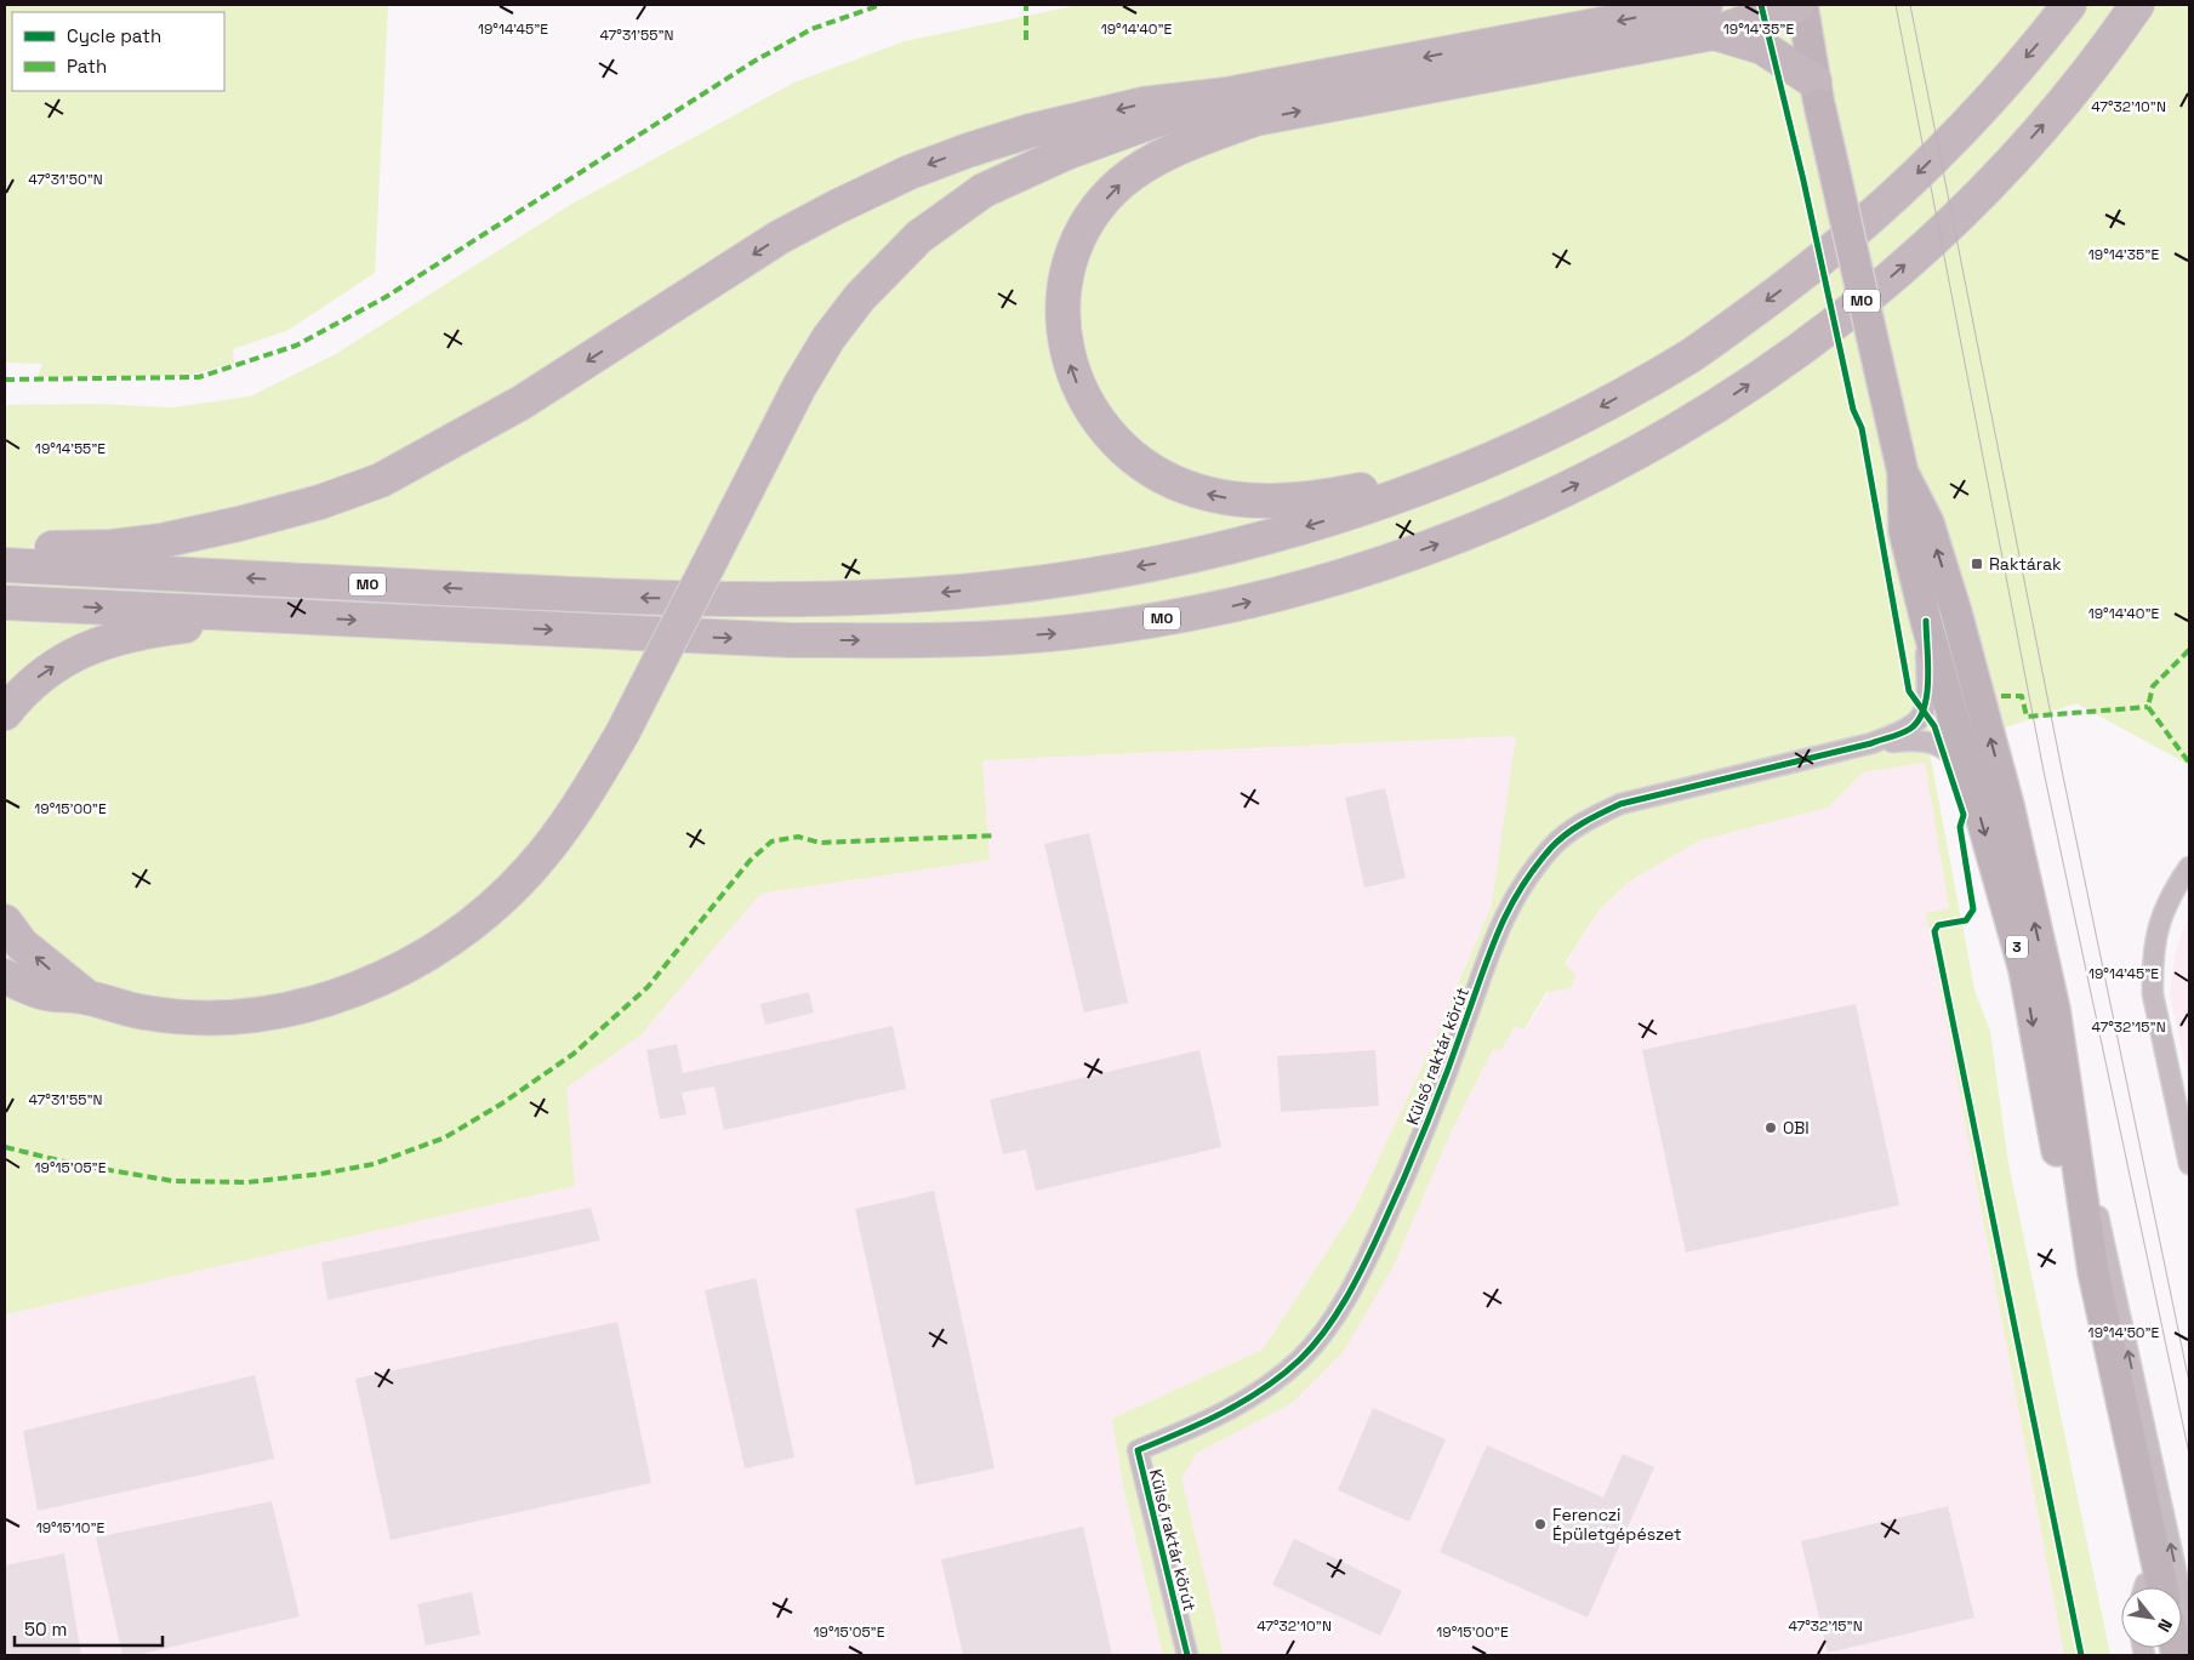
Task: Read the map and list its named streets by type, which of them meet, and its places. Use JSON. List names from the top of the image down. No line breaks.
{"streets":{"highway":["M0"],"main road":["3"],"street":["Külső raktár körút"]},"crossings":[["3","Külső raktár körút"]],"places":{"transit":["Raktárak"],"other":["OBI","Ferenczi Épületgépészet"]},"legend":["Cycle path","Path"],"scale_bar":"50 m","north":"bottom right","coordinates":["19°14'45\"E","19°14'40\"E","19°14'35\"E","47°31'55\"N","47°32'10\"N","47°31'50\"N","19°14'55\"E","19°15'00\"E","47°32'15\"N","19°15'05\"E","19°14'50\"E","19°15'10\"E"]}
